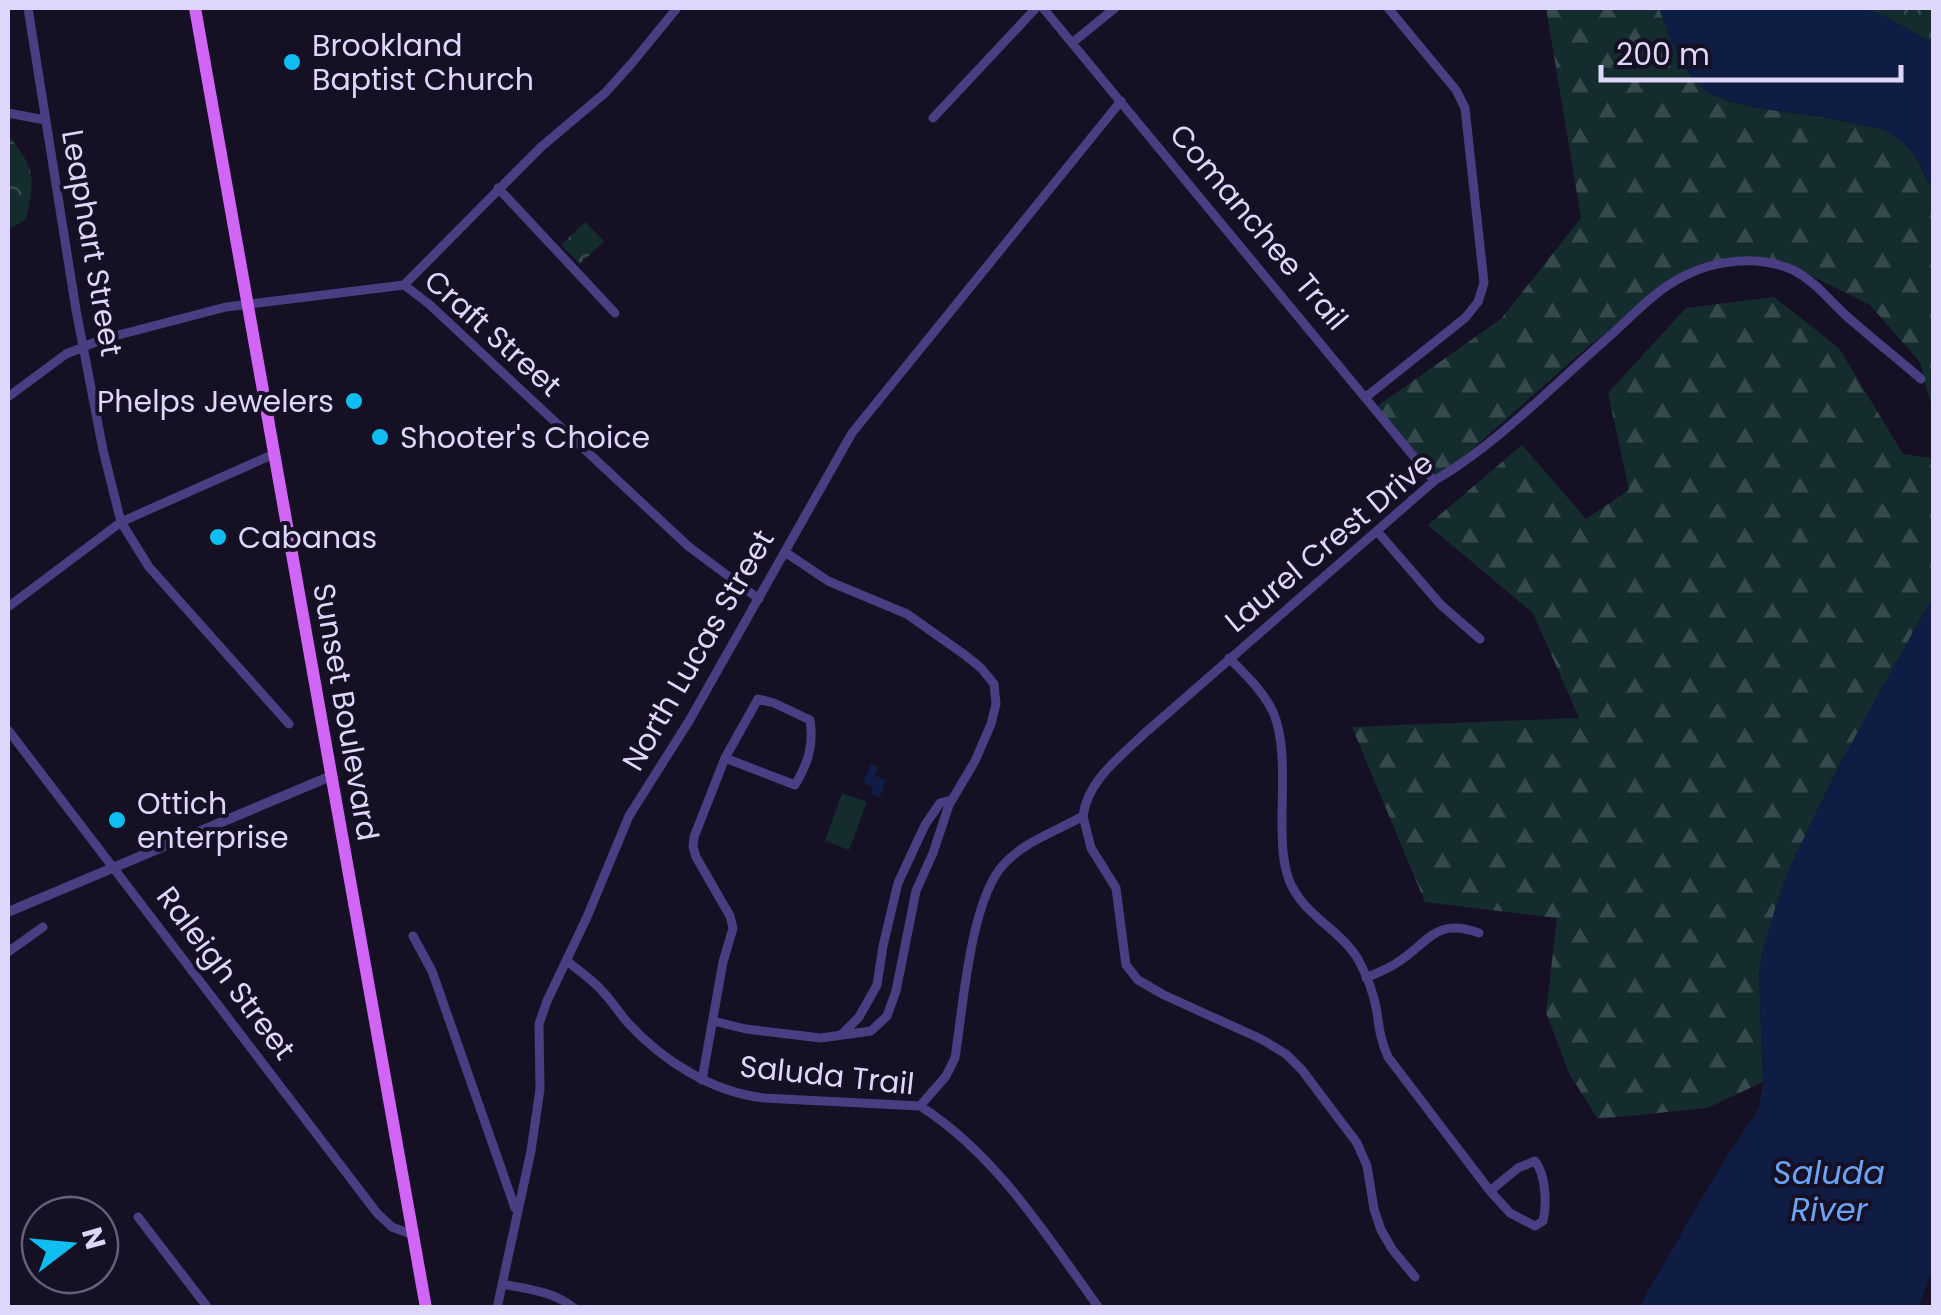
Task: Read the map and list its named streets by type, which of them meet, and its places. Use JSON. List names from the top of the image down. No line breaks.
{"streets":{"main road":["Sunset Boulevard"],"street":["Comanchee Trail","Leaphart Street","Craft Street","Laurel Crest Drive","North Lucas Street","Raleigh Street","Saluda Trail"]},"crossings":[["Comanchee Trail","Laurel Crest Drive"],["Comanchee Trail","North Lucas Street"],["Leaphart Street","Craft Street"],["Craft Street","North Lucas Street"],["Craft Street","Sunset Boulevard"],["North Lucas Street","Saluda Trail"],["Sunset Boulevard","Raleigh Street"]],"water":["Saluda River"],"places":["Brookland Baptist Church","Phelps Jewelers","Shooter's Choice","Cabanas","Ottich enterprise"],"scale_bar":"200 m","north":"right"}
